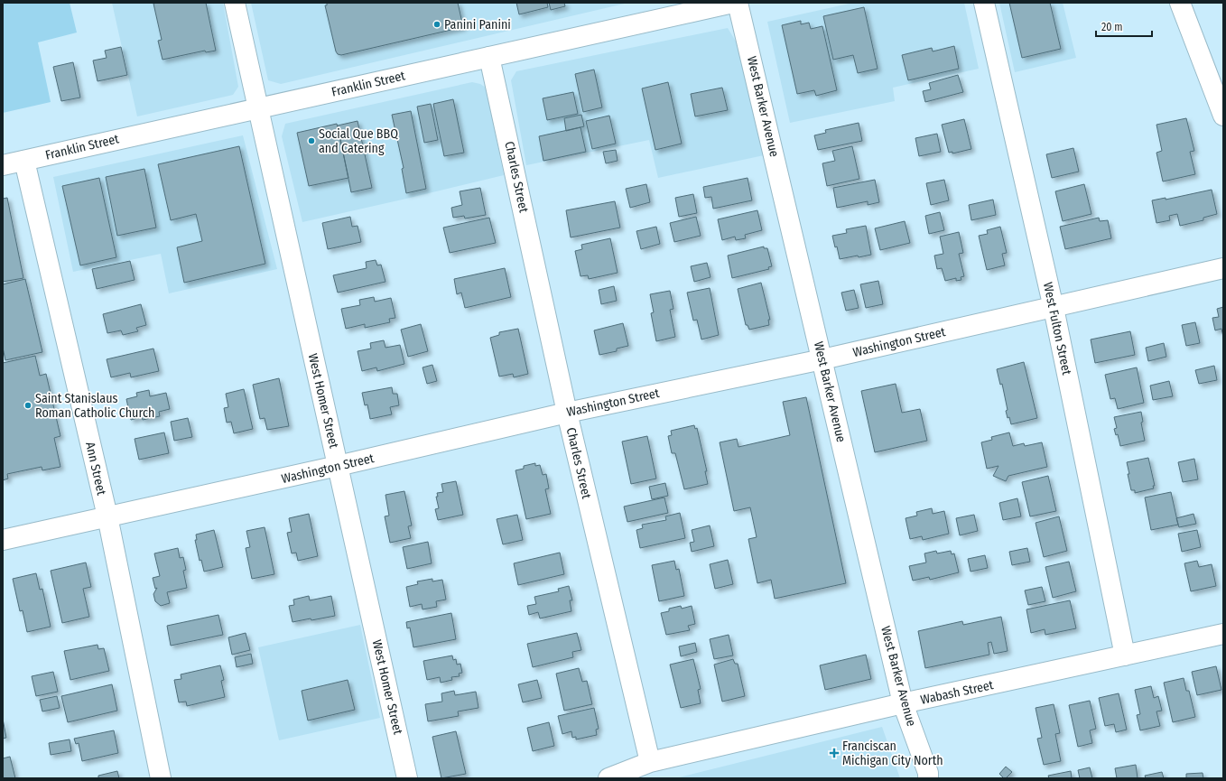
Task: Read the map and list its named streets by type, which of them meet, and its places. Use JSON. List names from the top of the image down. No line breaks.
{"streets":{"street":["Franklin Street","West Barker Avenue","Charles Street","West Fulton Street","Washington Street","West Homer Street","Ann Street","Wabash Street"]},"crossings":[["Franklin Street","Charles Street"],["Franklin Street","West Homer Street"],["Franklin Street","Ann Street"],["West Barker Avenue","Washington Street"],["West Barker Avenue","Wabash Street"],["Charles Street","Washington Street"],["Charles Street","Wabash Street"],["West Fulton Street","Washington Street"],["West Fulton Street","Wabash Street"],["Washington Street","West Homer Street"],["Washington Street","Ann Street"]],"places":{"other":["Panini Panini","Social Que BBQ and Catering","Saint Stanislaus Roman Catholic Church"],"health":["Franciscan Michigan City North"]},"scale_bar":"20 m"}
